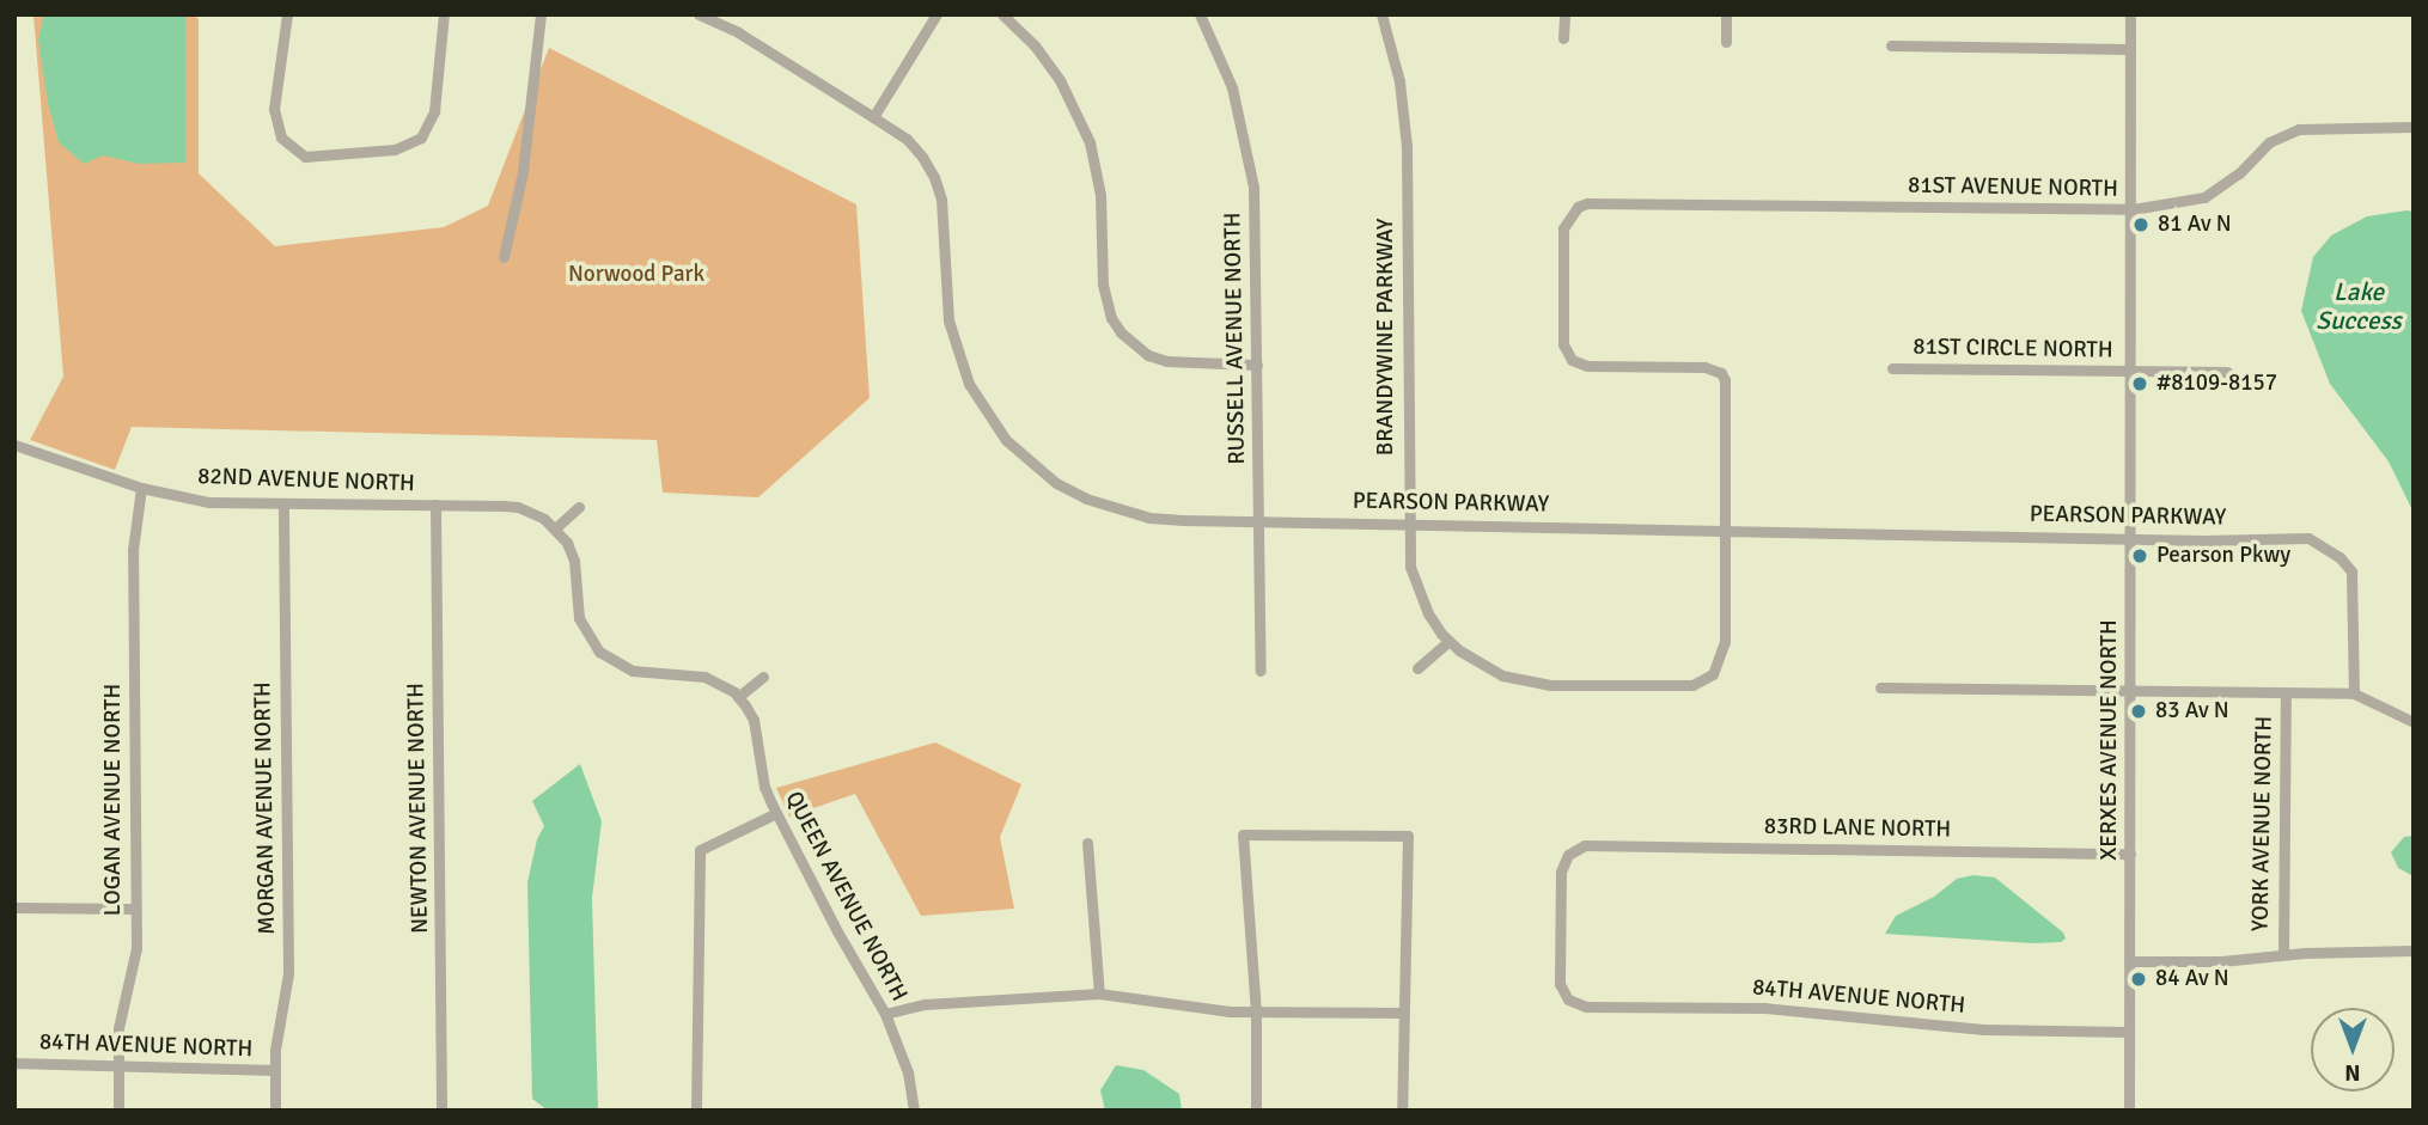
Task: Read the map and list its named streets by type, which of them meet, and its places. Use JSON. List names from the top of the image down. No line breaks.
{"streets":{"street":["81ST AVENUE NORTH","BRANDYWINE PARKWAY","RUSSELL AVENUE NORTH","81ST CIRCLE NORTH","82ND AVENUE NORTH","PEARSON PARKWAY","XERXES AVENUE NORTH","LOGAN AVENUE NORTH","MORGAN AVENUE NORTH","NEWTON AVENUE NORTH","YORK AVENUE NORTH","83RD LANE NORTH","QUEEN AVENUE NORTH","84TH AVENUE NORTH"]},"crossings":[["81ST AVENUE NORTH","BRANDYWINE PARKWAY"],["81ST AVENUE NORTH","PEARSON PARKWAY"],["81ST AVENUE NORTH","XERXES AVENUE NORTH"],["BRANDYWINE PARKWAY","PEARSON PARKWAY"],["RUSSELL AVENUE NORTH","PEARSON PARKWAY"],["81ST CIRCLE NORTH","XERXES AVENUE NORTH"],["82ND AVENUE NORTH","LOGAN AVENUE NORTH"],["82ND AVENUE NORTH","MORGAN AVENUE NORTH"],["82ND AVENUE NORTH","NEWTON AVENUE NORTH"],["PEARSON PARKWAY","XERXES AVENUE NORTH"],["XERXES AVENUE NORTH","83RD LANE NORTH"],["XERXES AVENUE NORTH","84TH AVENUE NORTH"],["LOGAN AVENUE NORTH","84TH AVENUE NORTH"],["MORGAN AVENUE NORTH","84TH AVENUE NORTH"],["83RD LANE NORTH","84TH AVENUE NORTH"]],"water":["Lake Success"],"parks":["Norwood Park"],"places":["81 Av N","#8109-8157","Pearson Pkwy","83 Av N","84 Av N"],"north":"bottom"}
